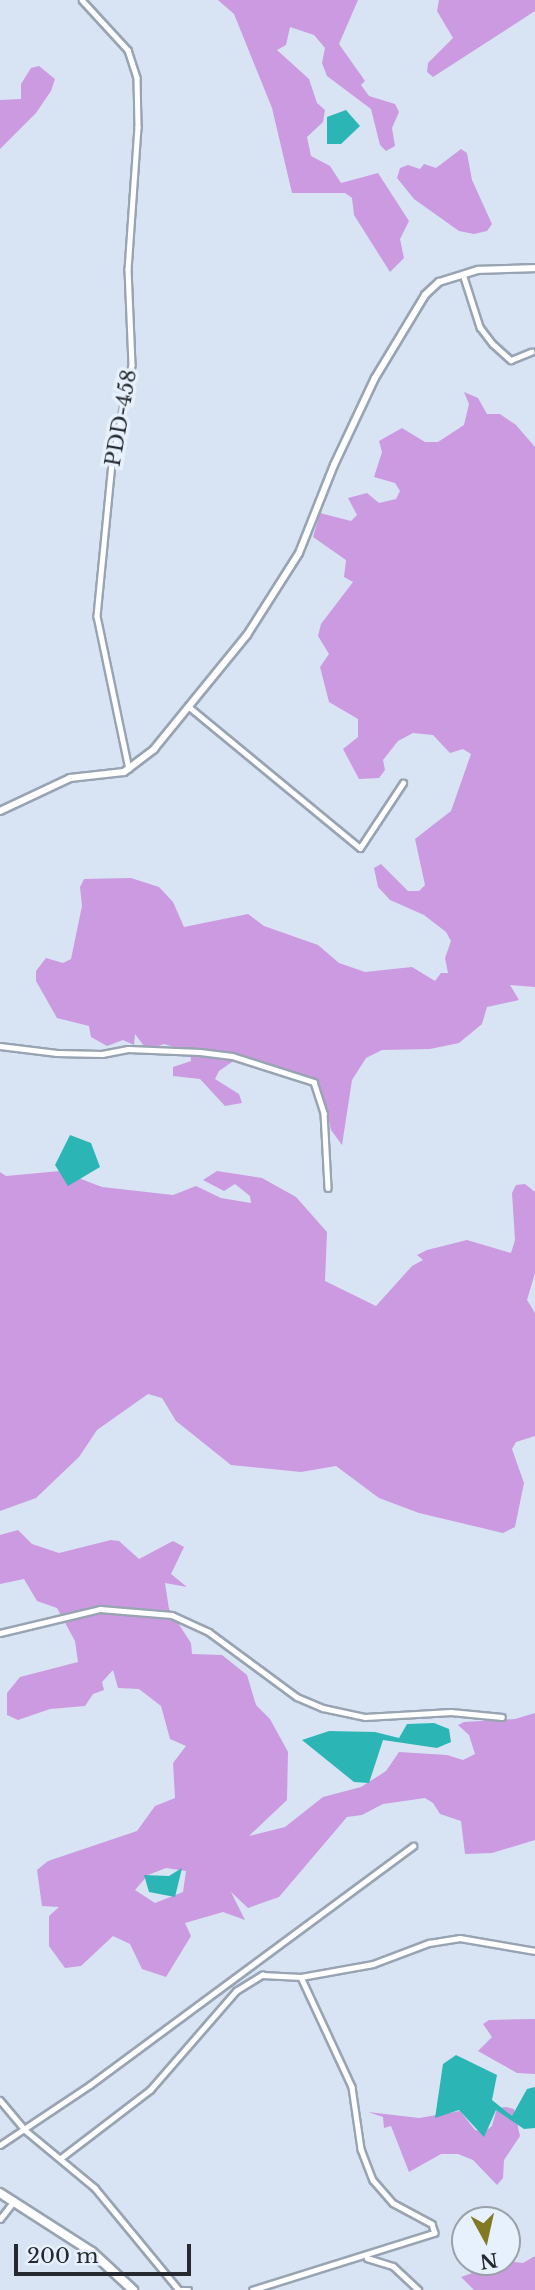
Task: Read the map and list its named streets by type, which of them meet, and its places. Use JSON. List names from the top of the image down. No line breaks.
{"streets":{"street":["PDD-458"]},"scale_bar":"200 m","north":"bottom"}
